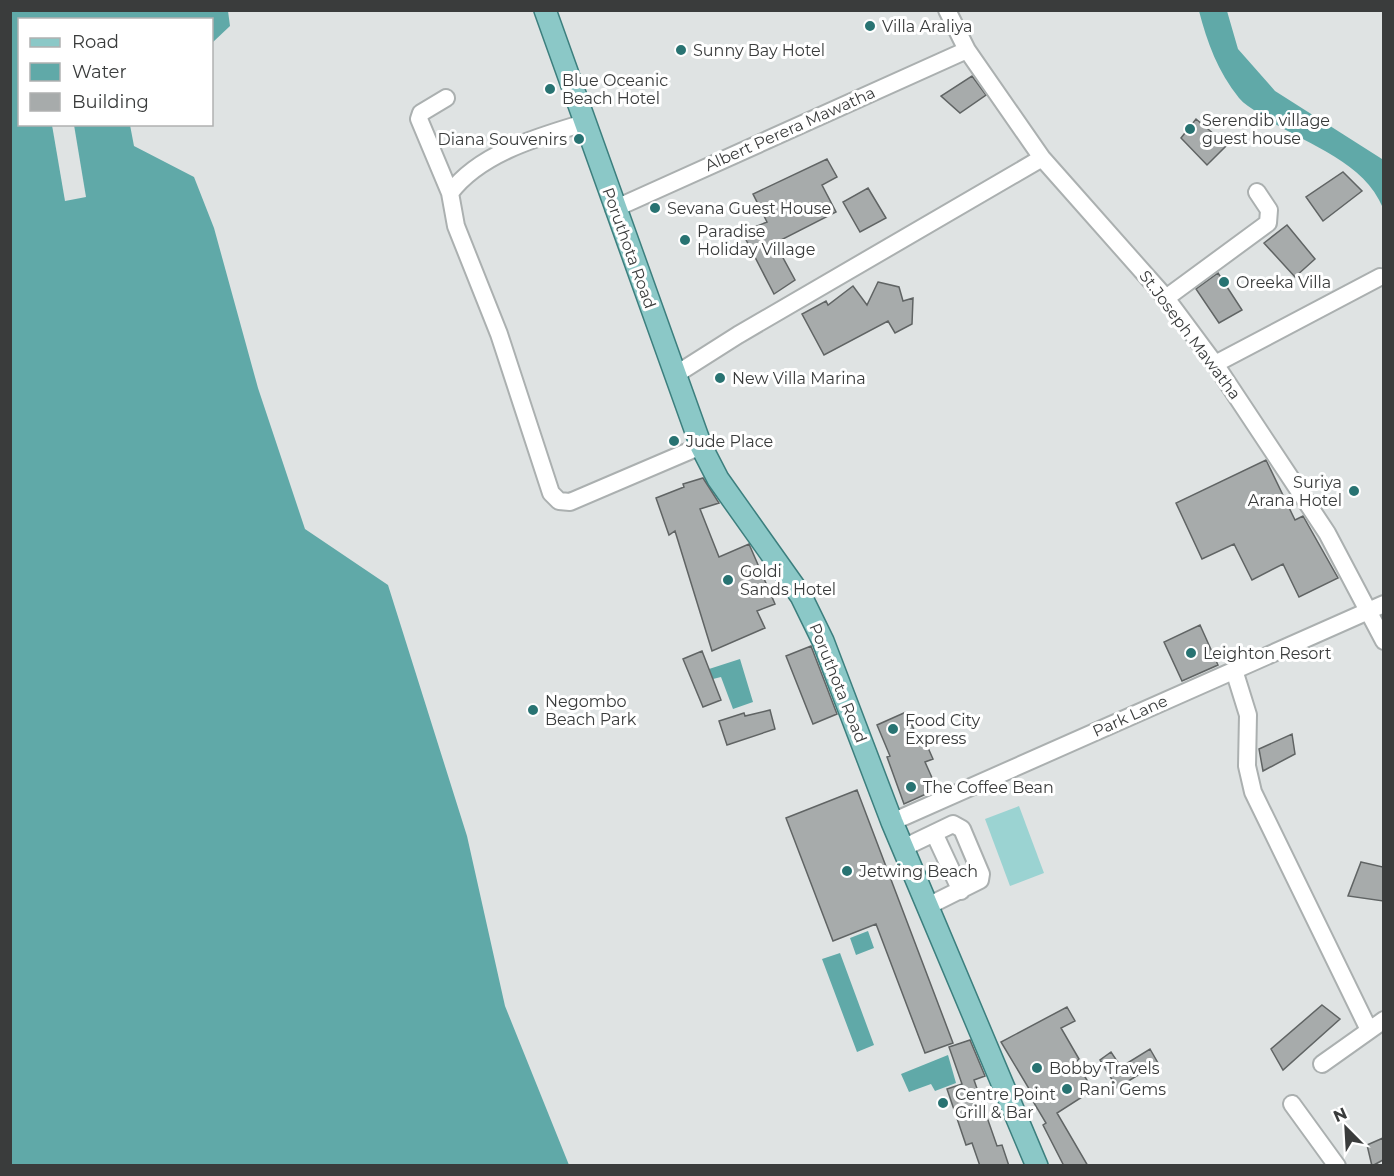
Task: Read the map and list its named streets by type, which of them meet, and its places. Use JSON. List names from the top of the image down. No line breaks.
{"streets":{"main road":["Poruthota Road"],"street":["Albert Perera Mawatha","St.Joseph Mawatha","Park Lane"]},"crossings":[["Albert Perera Mawatha","Poruthota Road"],["Albert Perera Mawatha","St.Joseph Mawatha"],["Poruthota Road","Park Lane"],["St.Joseph Mawatha","Park Lane"]],"places":["Villa Araliya","Sunny Bay Hotel","Blue Oceanic Beach Hotel","Serendib village guest house","Diana Souvenirs","Sevana Guest House","Paradise Holiday Village","Oreeka Villa","New Villa Marina","Jude Place","Suriya Arana Hotel","Goldi Sands Hotel","Leighton Resort","Negombo Beach Park","Food City Express","The Coffee Bean","Jetwing Beach","Bobby Travels","Rani Gems","Centre Point Grill & Bar"],"legend":["Road","Water","Building"],"north":"top left"}
